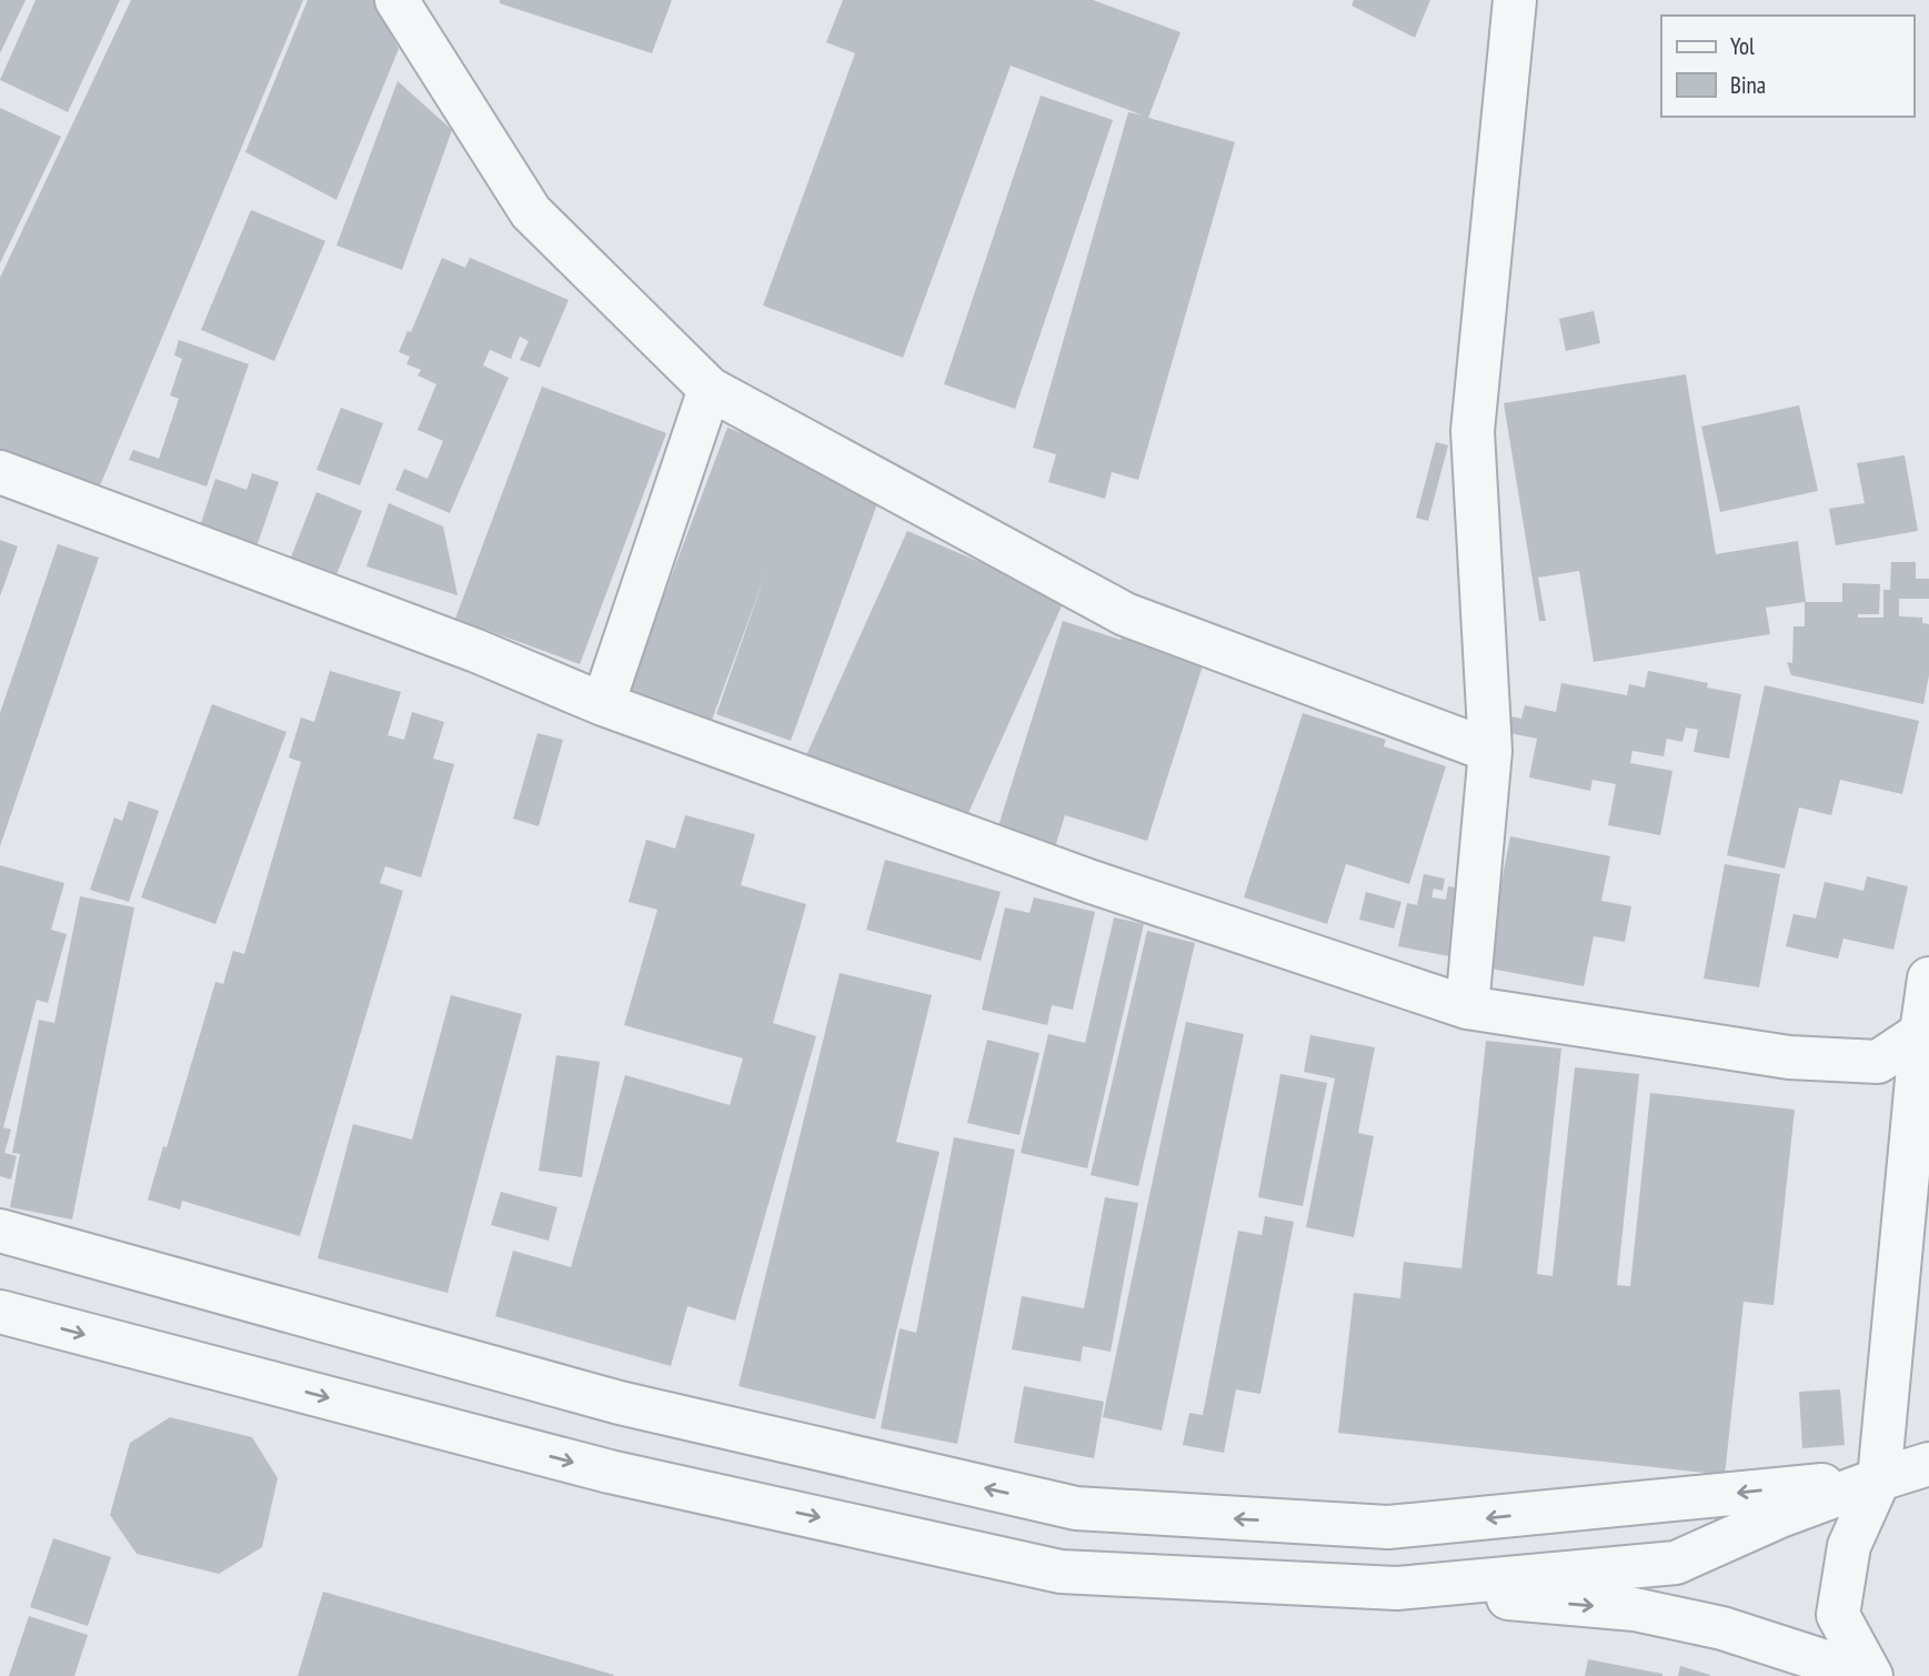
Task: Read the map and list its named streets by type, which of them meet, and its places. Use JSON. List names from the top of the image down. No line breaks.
{"legend":["Yol","Bina"]}
